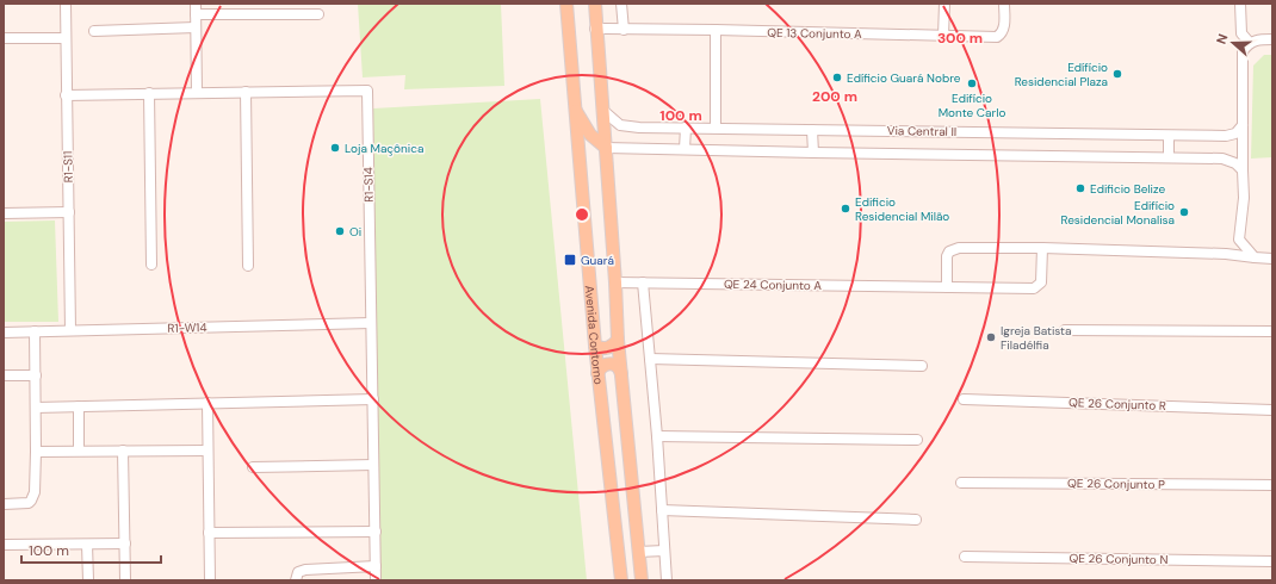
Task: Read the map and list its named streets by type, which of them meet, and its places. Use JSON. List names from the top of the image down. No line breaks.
{"streets":{"main road":["Avenida Contorno"],"street":["QE 13 Conjunto A","Via Central II","R1-S11","R1-S14","QE 24 Conjunto A","R1-W14","QE 26 Conjunto R","QE 26 Conjunto P","QE 26 Conjunto N"]},"crossings":[["QE 13 Conjunto A","Avenida Contorno"],["Via Central II","Avenida Contorno"],["R1-S11","R1-S14"],["R1-S11","R1-W14"],["R1-S14","R1-W14"],["QE 24 Conjunto A","Avenida Contorno"]],"places":{"other":["Edífício Residencial Plaza","Edíficio Guará Nobre","Edifício Monte Carlo","Loja Maçônica","Edificio Belize","Edificio Residencial Milão","Edifício Residencial Monalisa","Oi","Igreja Batista Filadélfia"],"transit":["Guará"]},"scale_bar":"100 m","north":"left","rings":["300 m","200 m","100 m"]}
